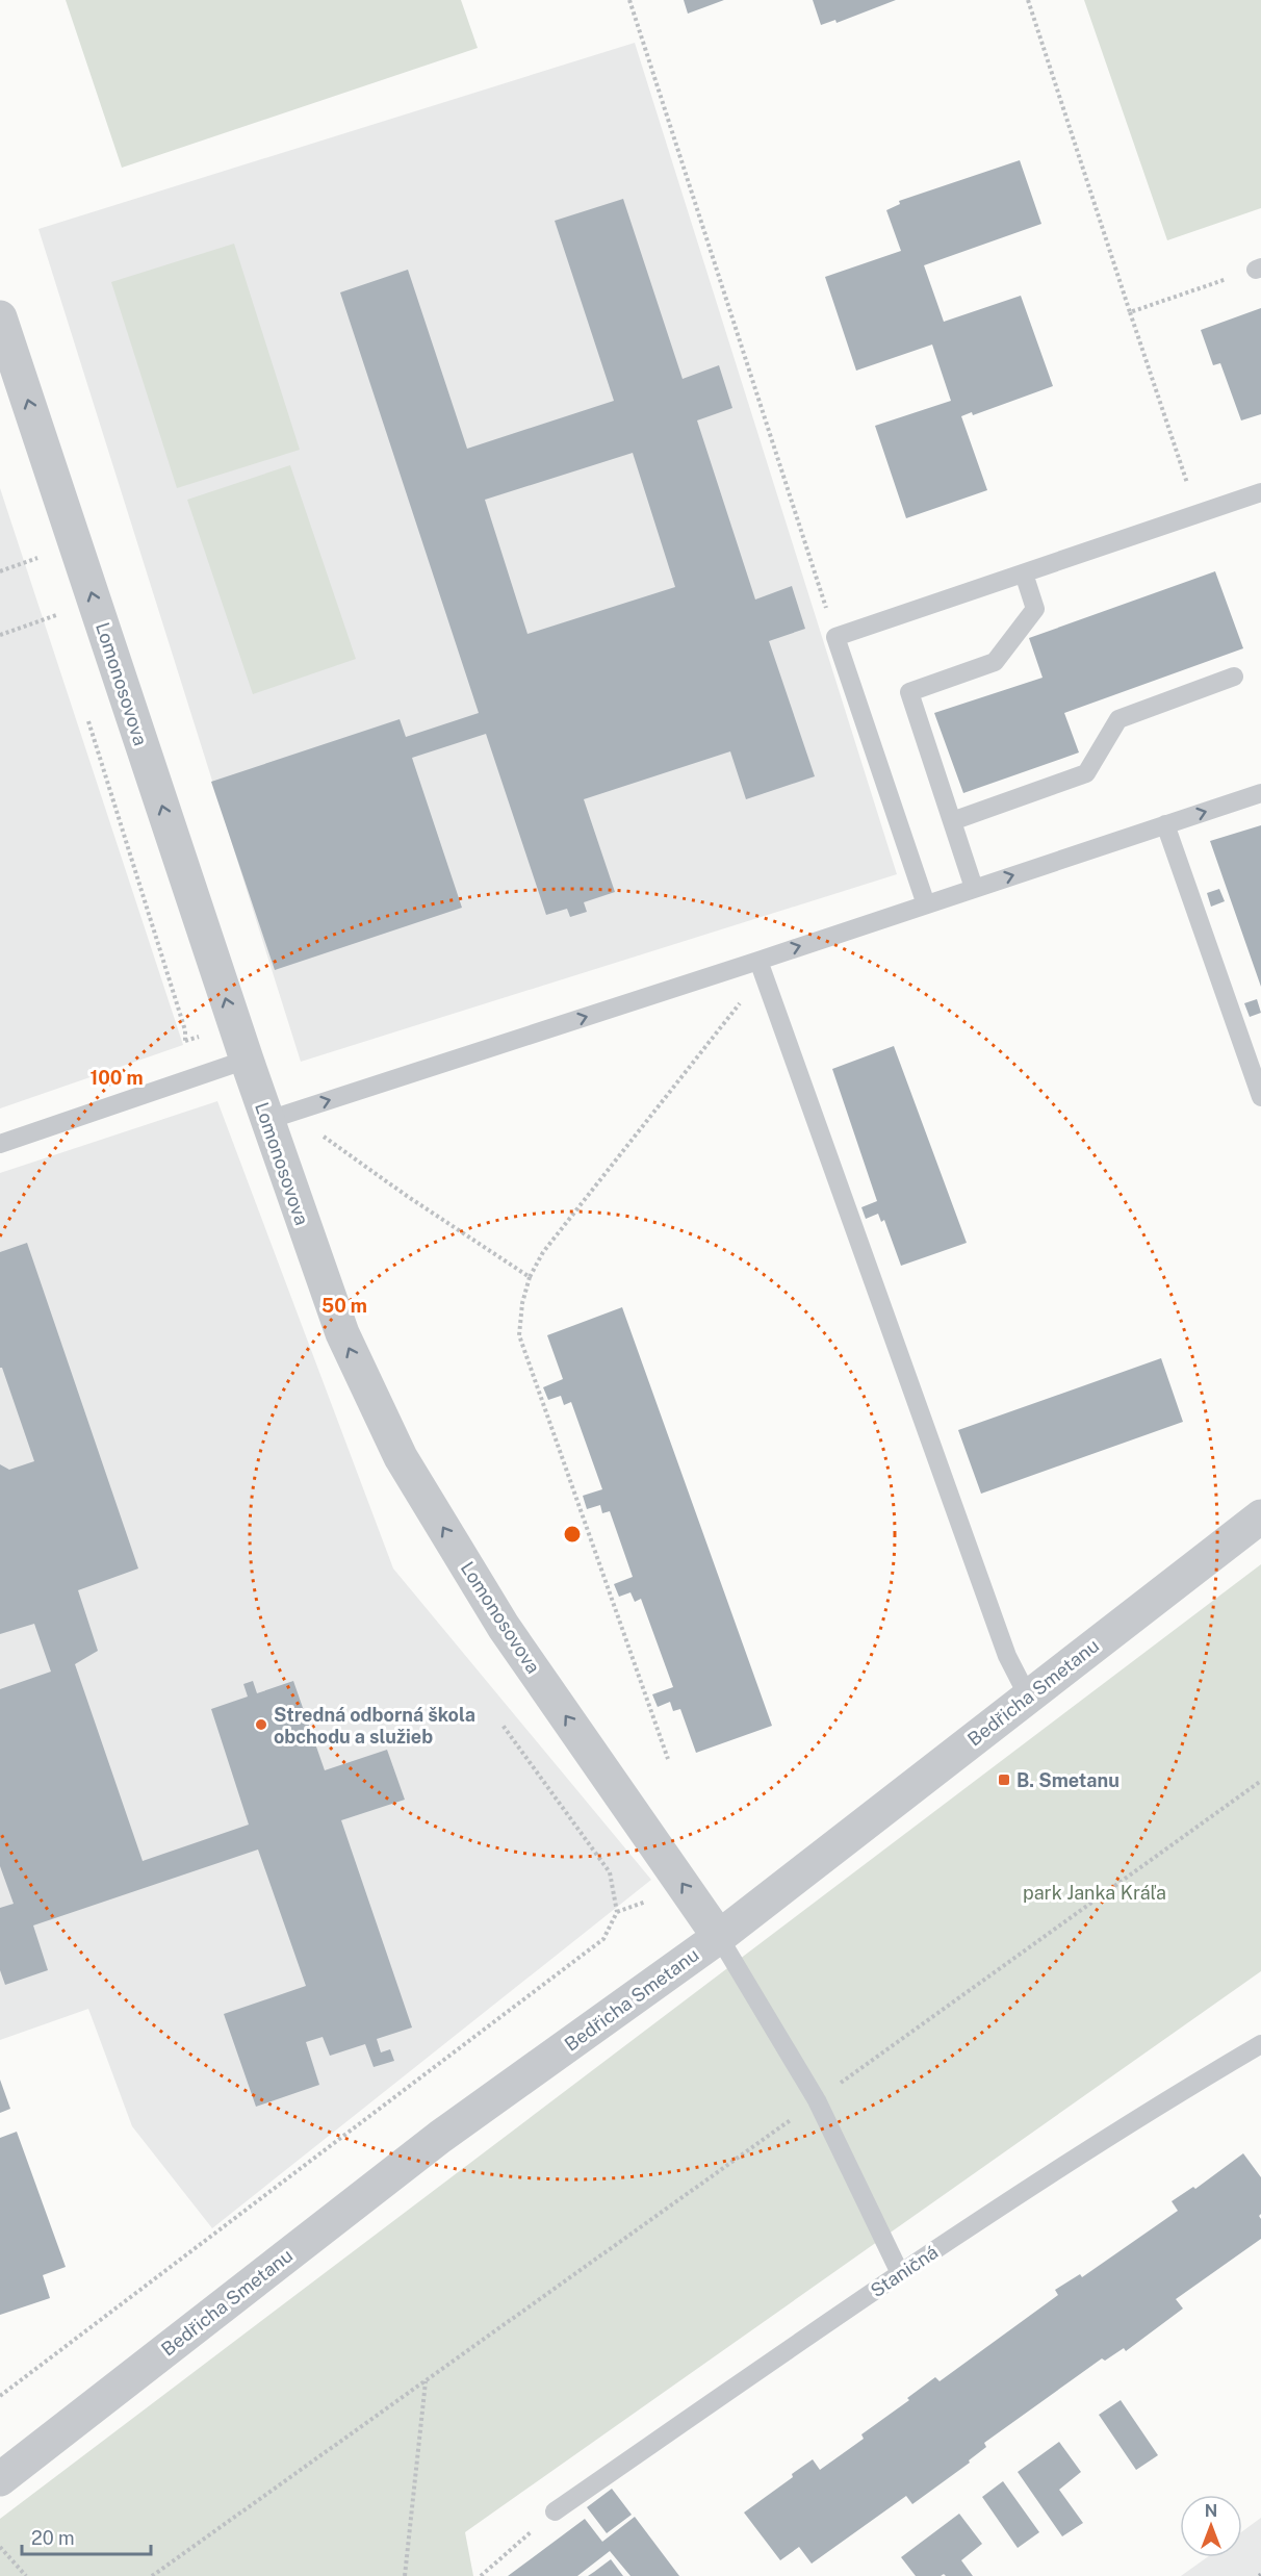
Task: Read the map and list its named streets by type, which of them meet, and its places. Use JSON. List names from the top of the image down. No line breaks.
{"streets":{"street":["Lomonosovova","Bedřicha Smetanu"],"lane":["Staničná"]},"crossings":[["Lomonosovova","Bedřicha Smetanu"]],"one_way":["Lomonosovova"],"parks":["park Janka Kráľa"],"places":{"other":["Stredná odborná škola obchodu a služieb"],"transit":["B. Smetanu"]},"scale_bar":"20 m","north":"top","rings":["100 m","50 m"]}
